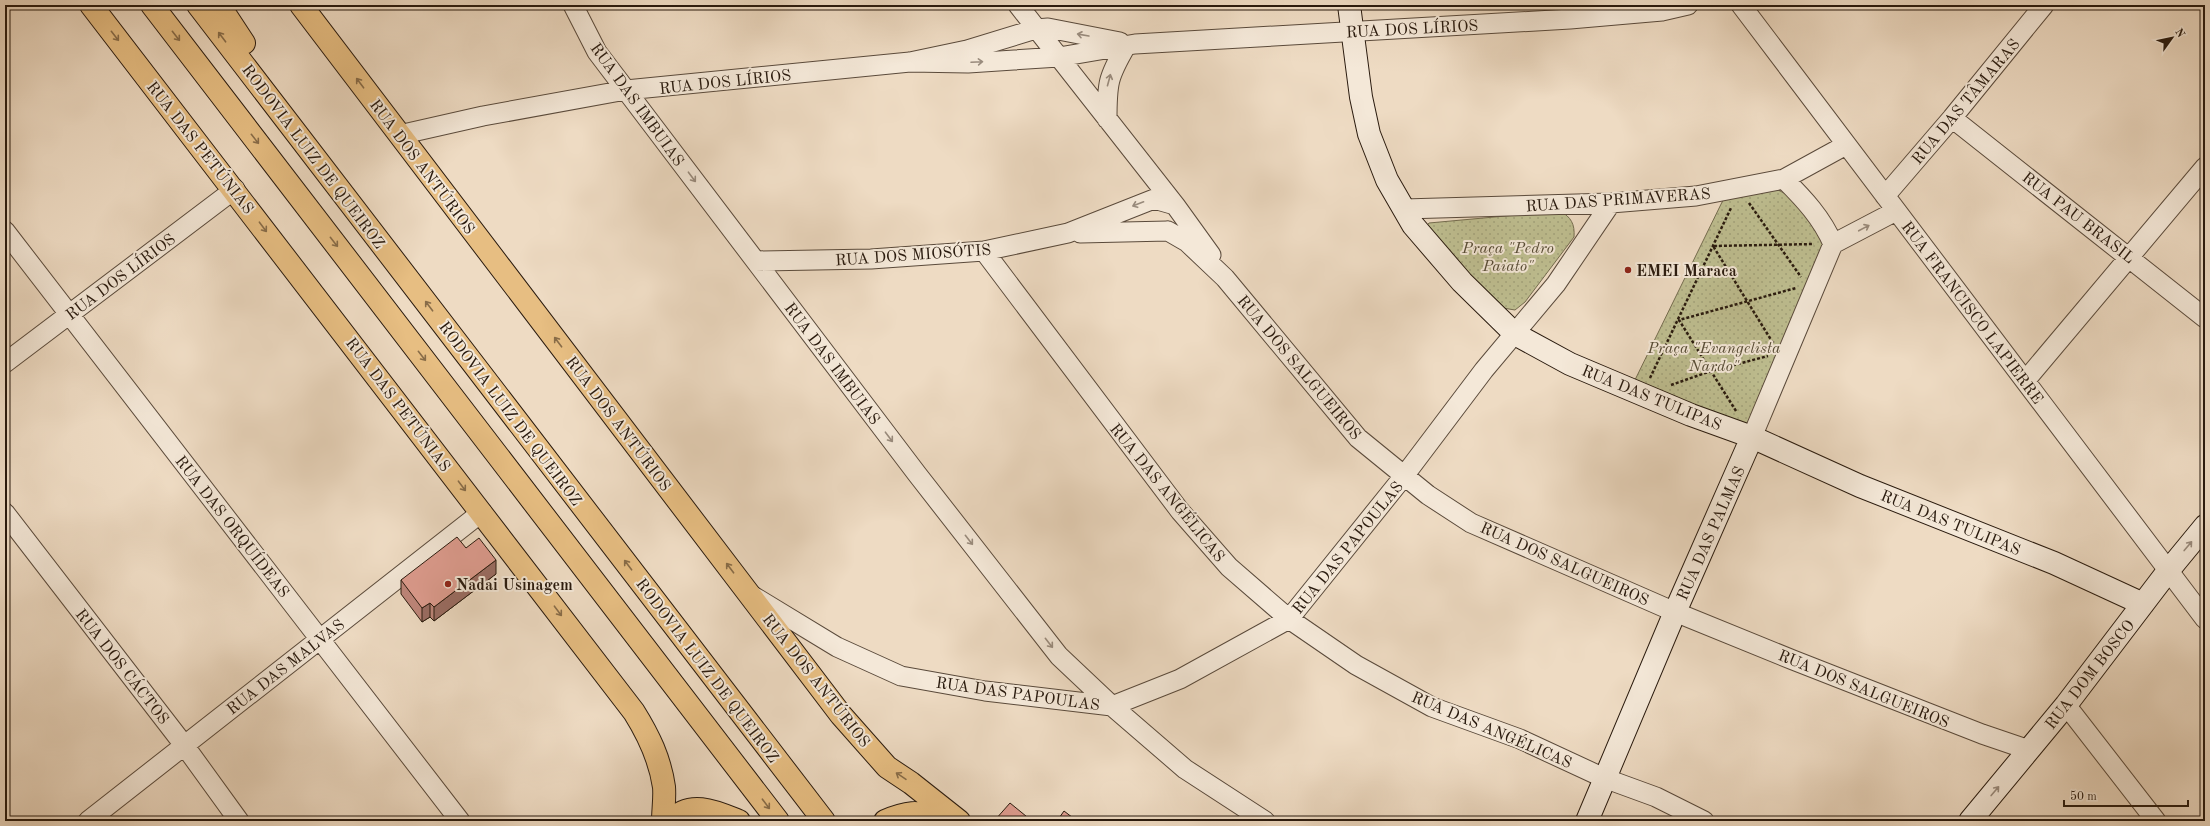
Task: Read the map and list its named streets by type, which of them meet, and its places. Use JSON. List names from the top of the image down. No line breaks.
{"streets":{"main road":["RUA DAS PETÚNIAS","RODOVIA LUIZ DE QUEIROZ","RUA DOS ANTÚRIOS","RUA DAS TULIPAS","RUA DAS PALMAS","RUA DOM BOSCO"],"street":["RUA DOS LÍRIOS","RUA DAS TÂMARAS","RUA DAS IMBUIAS","RUA DAS PRIMAVERAS","RUA PAU BRASIL","RUA DOS MIOSÓTIS","RUA FRANCISCO LAPIERRE","RUA DOS SALGUEIROS","RUA DAS ANGÉLICAS","RUA DAS ORQUÍDEAS","RUA DAS PAPOULAS","RUA DOS CÁCTOS","RUA DAS MALVAS"]},"crossings":[["RUA DOS LÍRIOS","RUA DAS IMBUIAS"],["RUA DOS LÍRIOS","RUA DAS PETÚNIAS"],["RUA DOS LÍRIOS","RUA DOS ANTÚRIOS"],["RUA DOS LÍRIOS","RUA DOS SALGUEIROS"],["RUA DOS LÍRIOS","RUA DAS TULIPAS"],["RUA DOS LÍRIOS","RUA DAS ORQUÍDEAS"],["RUA DAS TÂMARAS","RUA PAU BRASIL"],["RUA DAS TÂMARAS","RUA FRANCISCO LAPIERRE"],["RUA DAS IMBUIAS","RUA DOS MIOSÓTIS"],["RUA DAS IMBUIAS","RUA DAS PAPOULAS"],["RUA DAS PETÚNIAS","RUA DAS MALVAS"],["RUA DOS ANTÚRIOS","RUA DAS PAPOULAS"],["RUA DAS PRIMAVERAS","RUA FRANCISCO LAPIERRE"],["RUA DAS PRIMAVERAS","RUA DAS TULIPAS"],["RUA DAS PRIMAVERAS","RUA DAS PAPOULAS"],["RUA DOS MIOSÓTIS","RUA DOS SALGUEIROS"],["RUA DOS MIOSÓTIS","RUA DAS ANGÉLICAS"],["RUA FRANCISCO LAPIERRE","RUA DOM BOSCO"],["RUA DOS SALGUEIROS","RUA DAS PALMAS"],["RUA DOS SALGUEIROS","RUA DAS PAPOULAS"],["RUA DOS SALGUEIROS","RUA DOM BOSCO"],["RUA DAS TULIPAS","RUA DAS PALMAS"],["RUA DAS TULIPAS","RUA DAS PAPOULAS"],["RUA DAS TULIPAS","RUA DOM BOSCO"],["RUA DAS ANGÉLICAS","RUA DAS PALMAS"],["RUA DAS ANGÉLICAS","RUA DAS PAPOULAS"],["RUA DAS ORQUÍDEAS","RUA DAS MALVAS"],["RUA DOS CÁCTOS","RUA DAS MALVAS"]],"one_way":["RUA DAS IMBUIAS","RUA DOM BOSCO"],"parks":["Praça \"Pedro Paiato\"","Praça \"Evangelista Nardo\""],"places":["EMEI Maraca","Nadai Usinagem"],"scale_bar":"50 m","north":"top right"}
